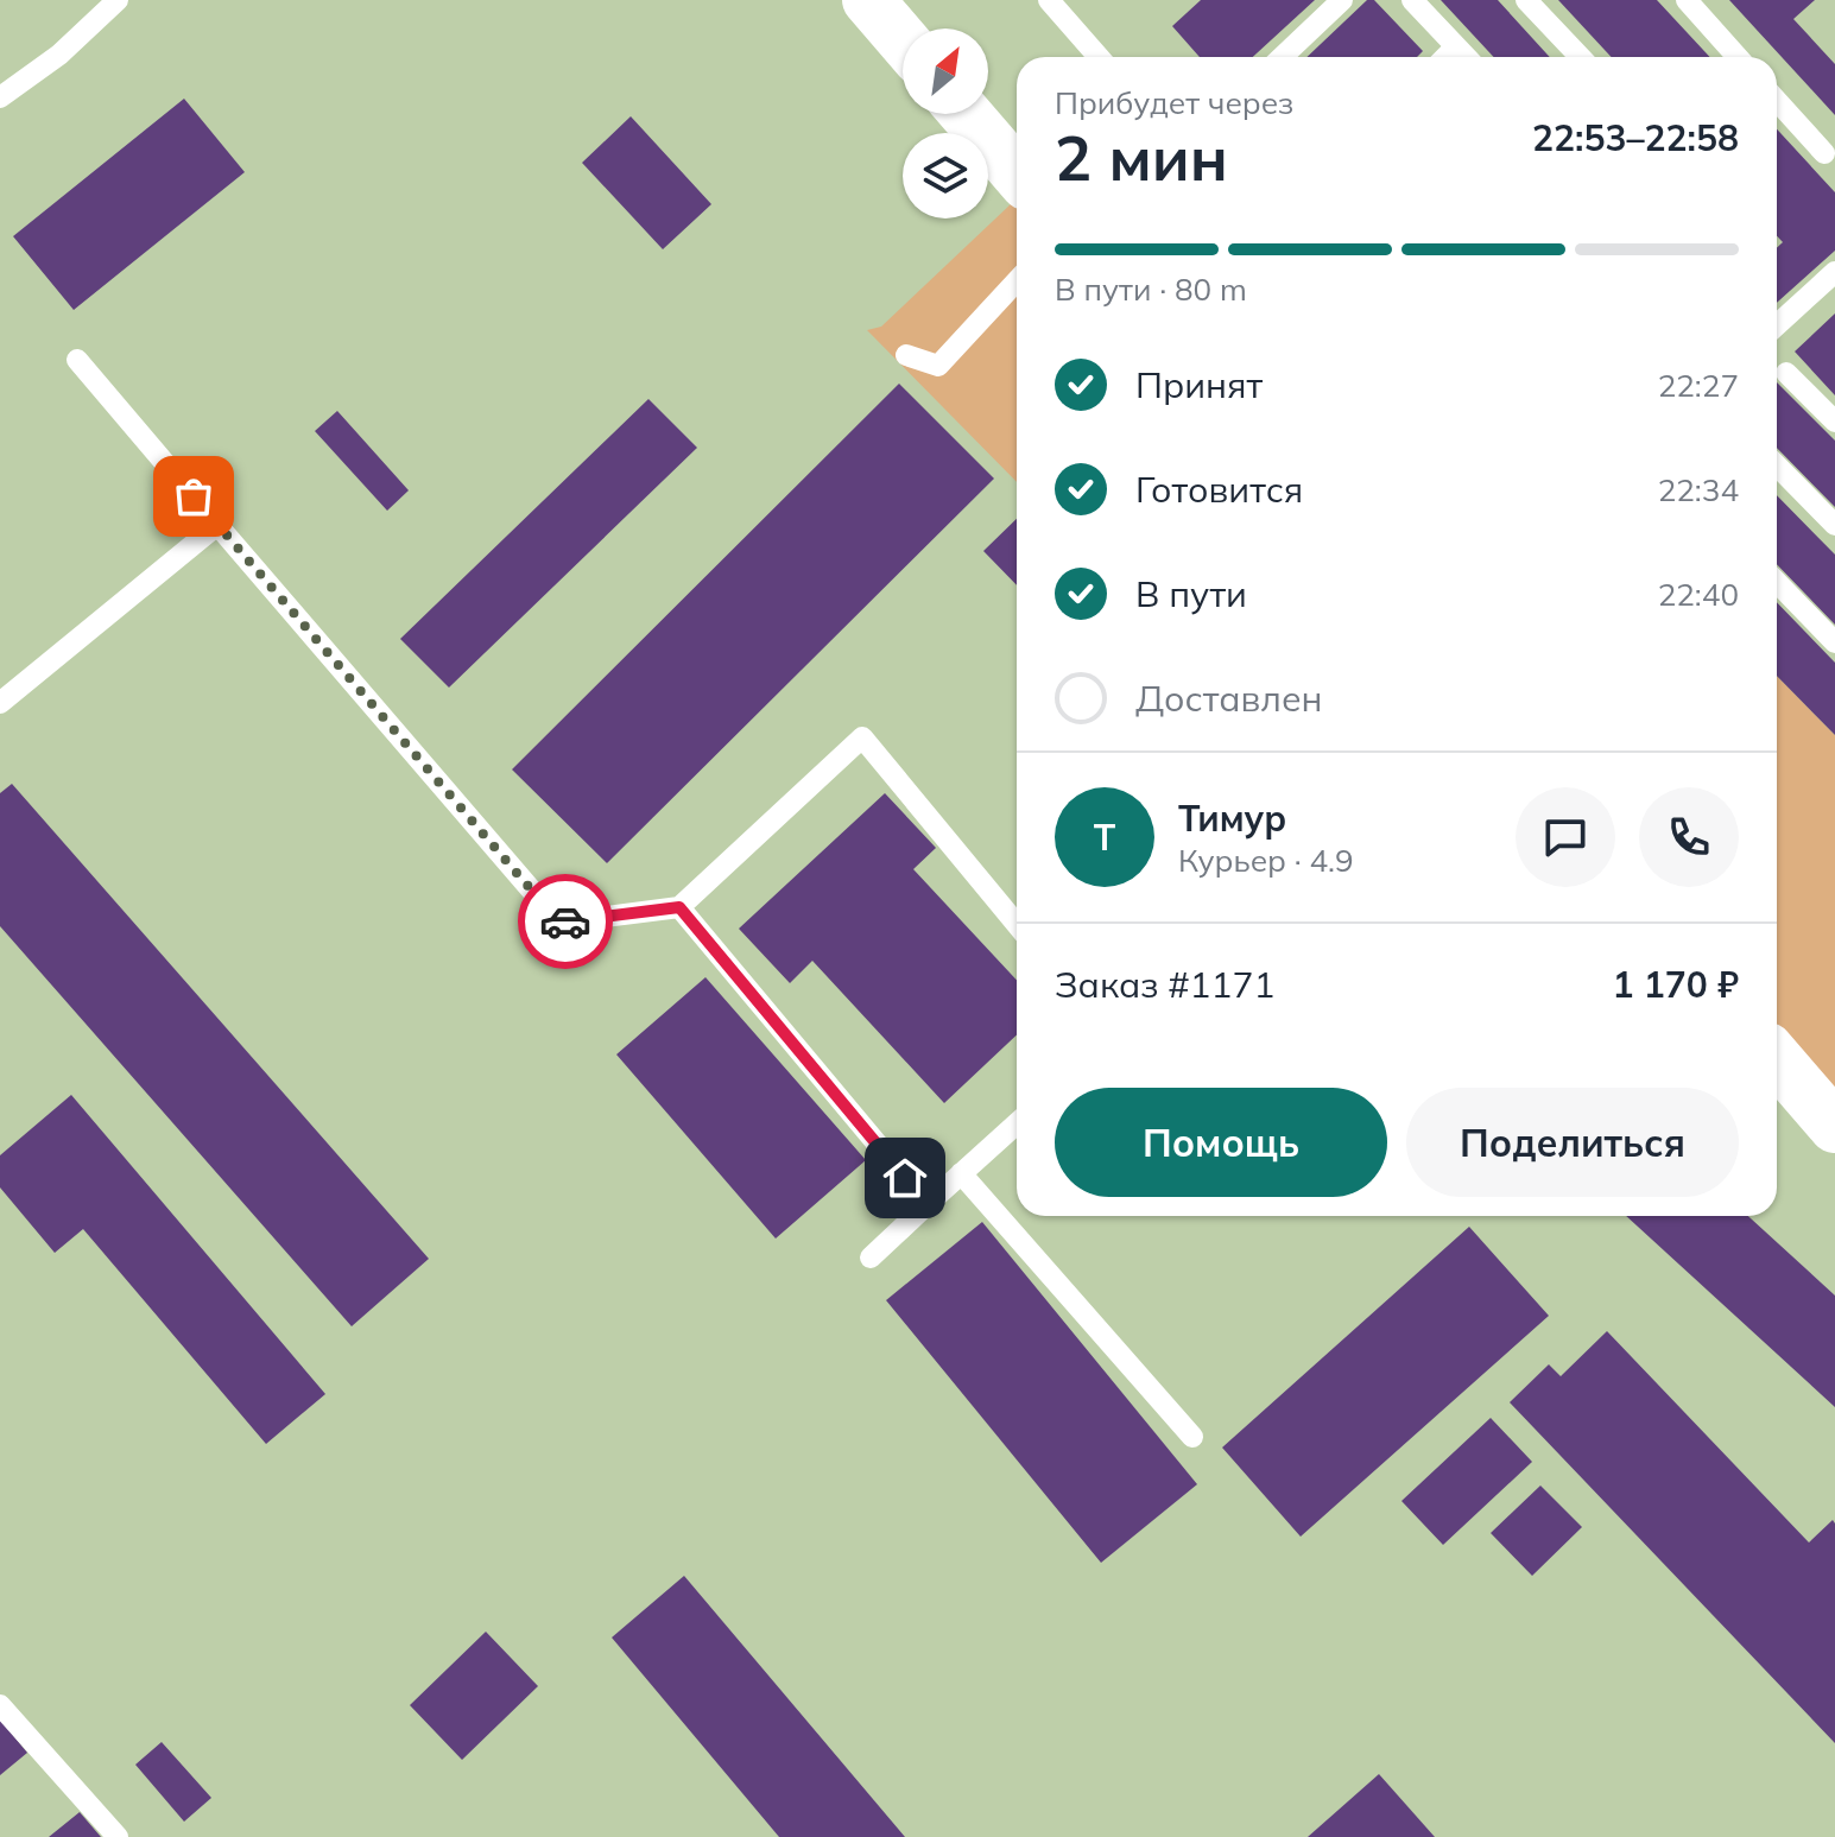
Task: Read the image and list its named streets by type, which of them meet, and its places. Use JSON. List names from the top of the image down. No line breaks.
{"north":"top right","page":{"heading":["2 мин","Прибудет через","22:53–22:58"],"panel":["Тимур","Курьер · 4.9","Заказ #1171","1 170 ₽"],"bar":"В пути · 80 m","list":[["Принят","22:27"],["Готовится","22:34"],["В пути","22:40"],"Доставлен"],"round":"Т","buttons":["Помощь","Поделиться"]}}
